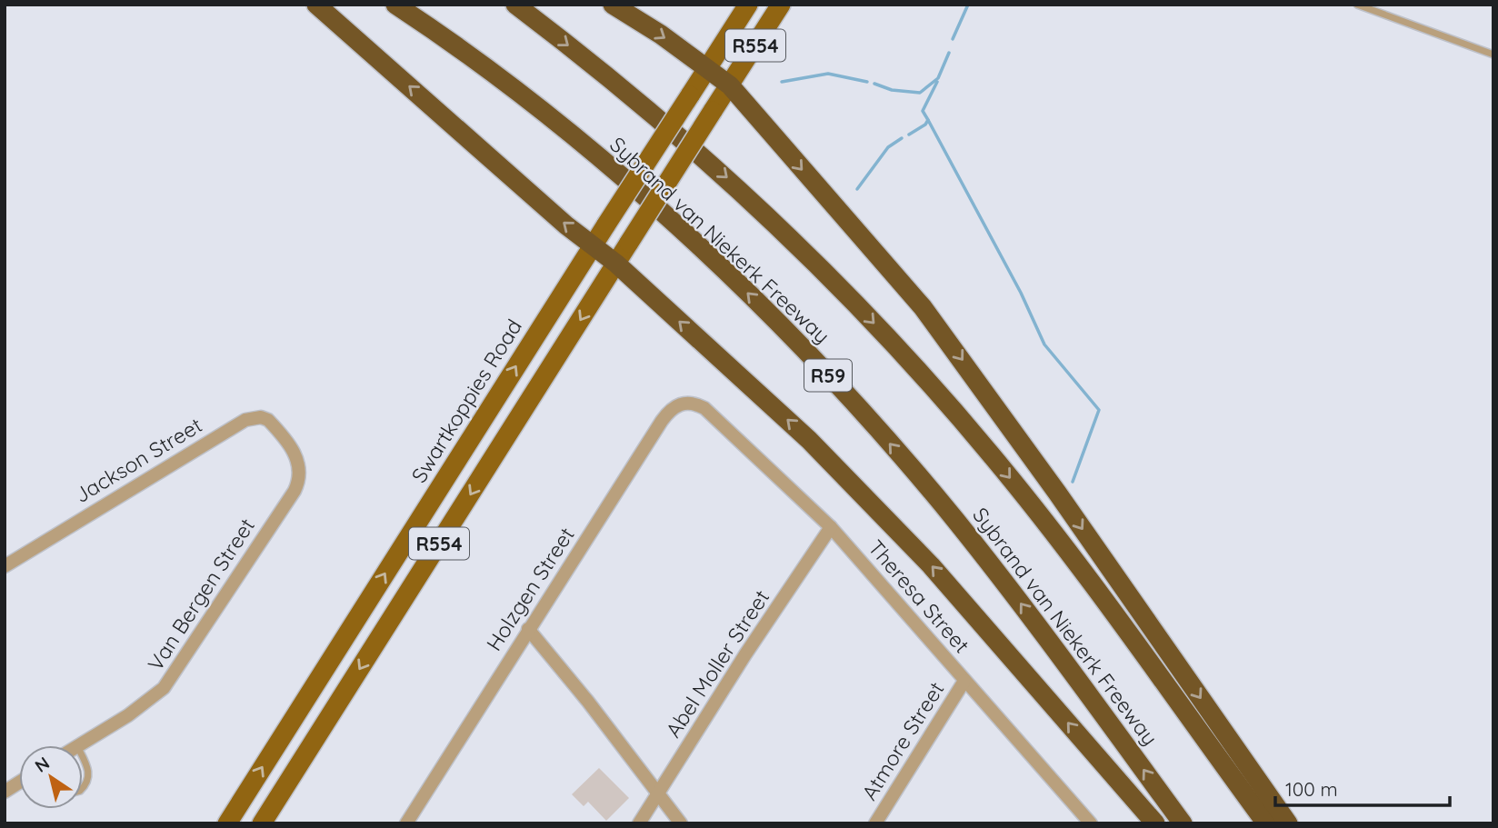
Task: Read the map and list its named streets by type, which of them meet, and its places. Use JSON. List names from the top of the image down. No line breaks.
{"streets":{"highway":["Sybrand van Niekerk Freeway","R59"],"main road":["R554","Swartkoppies Road"],"street":["Jackson Street","Holzgen Street","Van Bergen Street","Theresa Street","Abel Moller Street","Atmore Street"]},"crossings":[["Jackson Street","Van Bergen Street"],["Holzgen Street","Theresa Street"],["Theresa Street","Abel Moller Street"],["Theresa Street","Atmore Street"]],"scale_bar":"100 m","north":"top left"}
